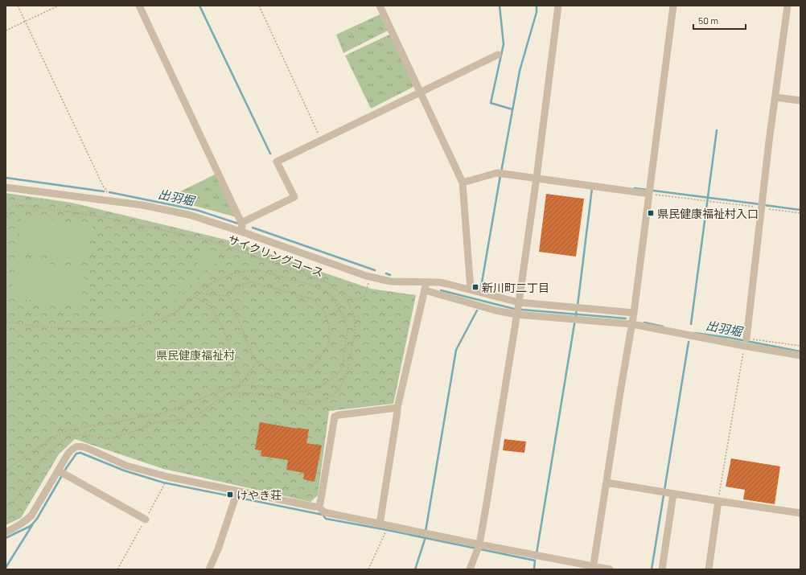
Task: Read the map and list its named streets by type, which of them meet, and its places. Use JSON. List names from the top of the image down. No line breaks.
{"streets":{"path":["サイクリングコース"]},"water":["出羽堀"],"parks":["県民健康福祉村"],"places":{"transit":["県民健康福祉村入口","新川町二丁目","けやき荘"]},"scale_bar":"50 m"}
